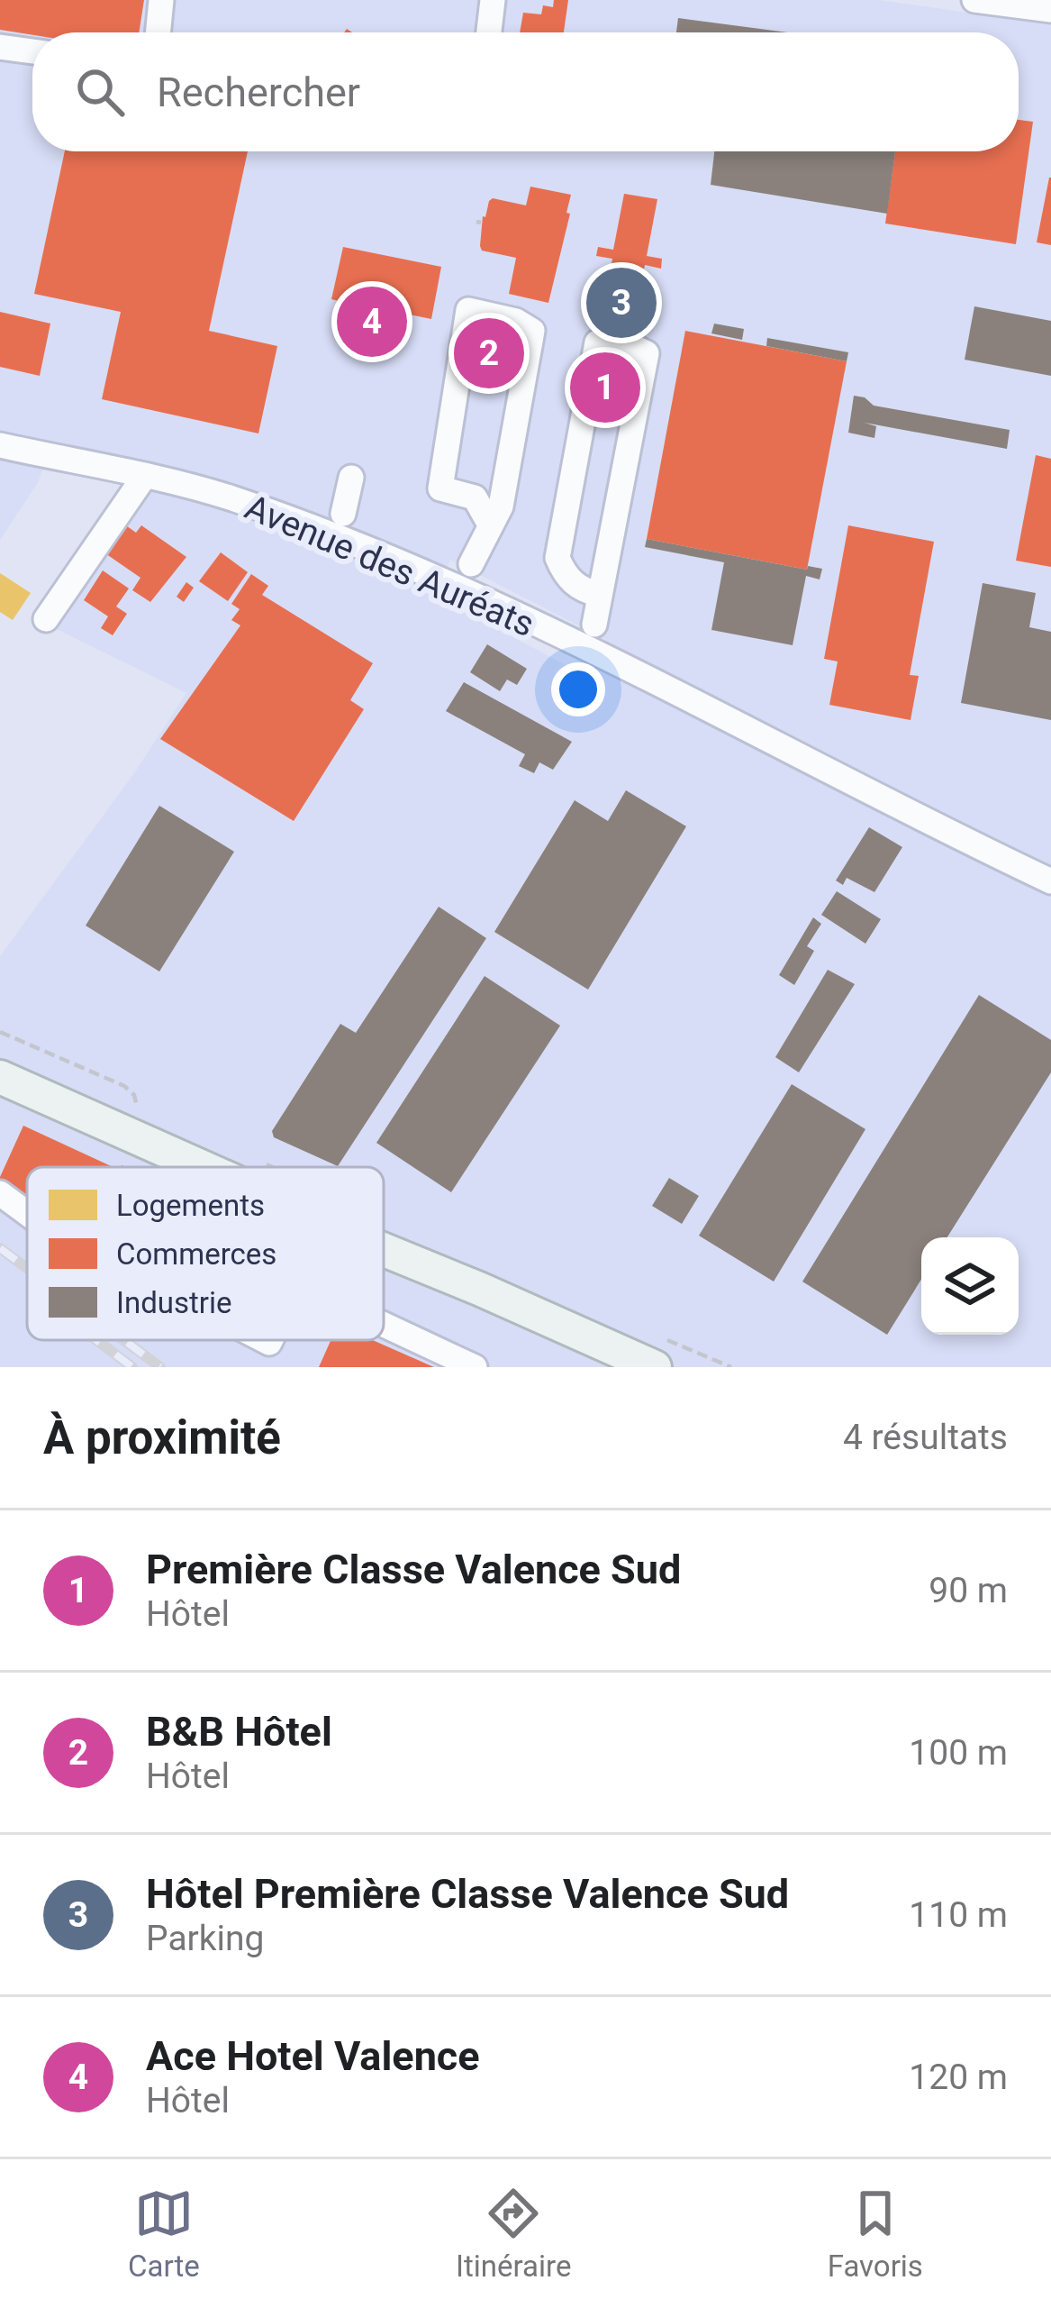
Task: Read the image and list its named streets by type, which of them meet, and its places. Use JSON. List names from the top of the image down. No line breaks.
{"streets":{"street":["Avenue des Auréats"]},"legend":["Logements","Commerces","Industrie"],"page":{"search":"Rechercher","pins":["3","4","2","1"],"heading":["À proximité","4 résultats"],"list":[{"mark":"1","name":"Première Classe Valence Sud","note":"Hôtel","value":"90 m"},{"mark":"2","name":"B&B Hôtel","note":"Hôtel","value":"100 m"},{"mark":"3","name":"Hôtel Première Classe Valence Sud","note":"Parking","value":"110 m"},{"mark":"4","name":"Ace Hotel Valence","note":"Hôtel","value":"120 m"}],"nav":["Carte","Itinéraire","Favoris"]}}
